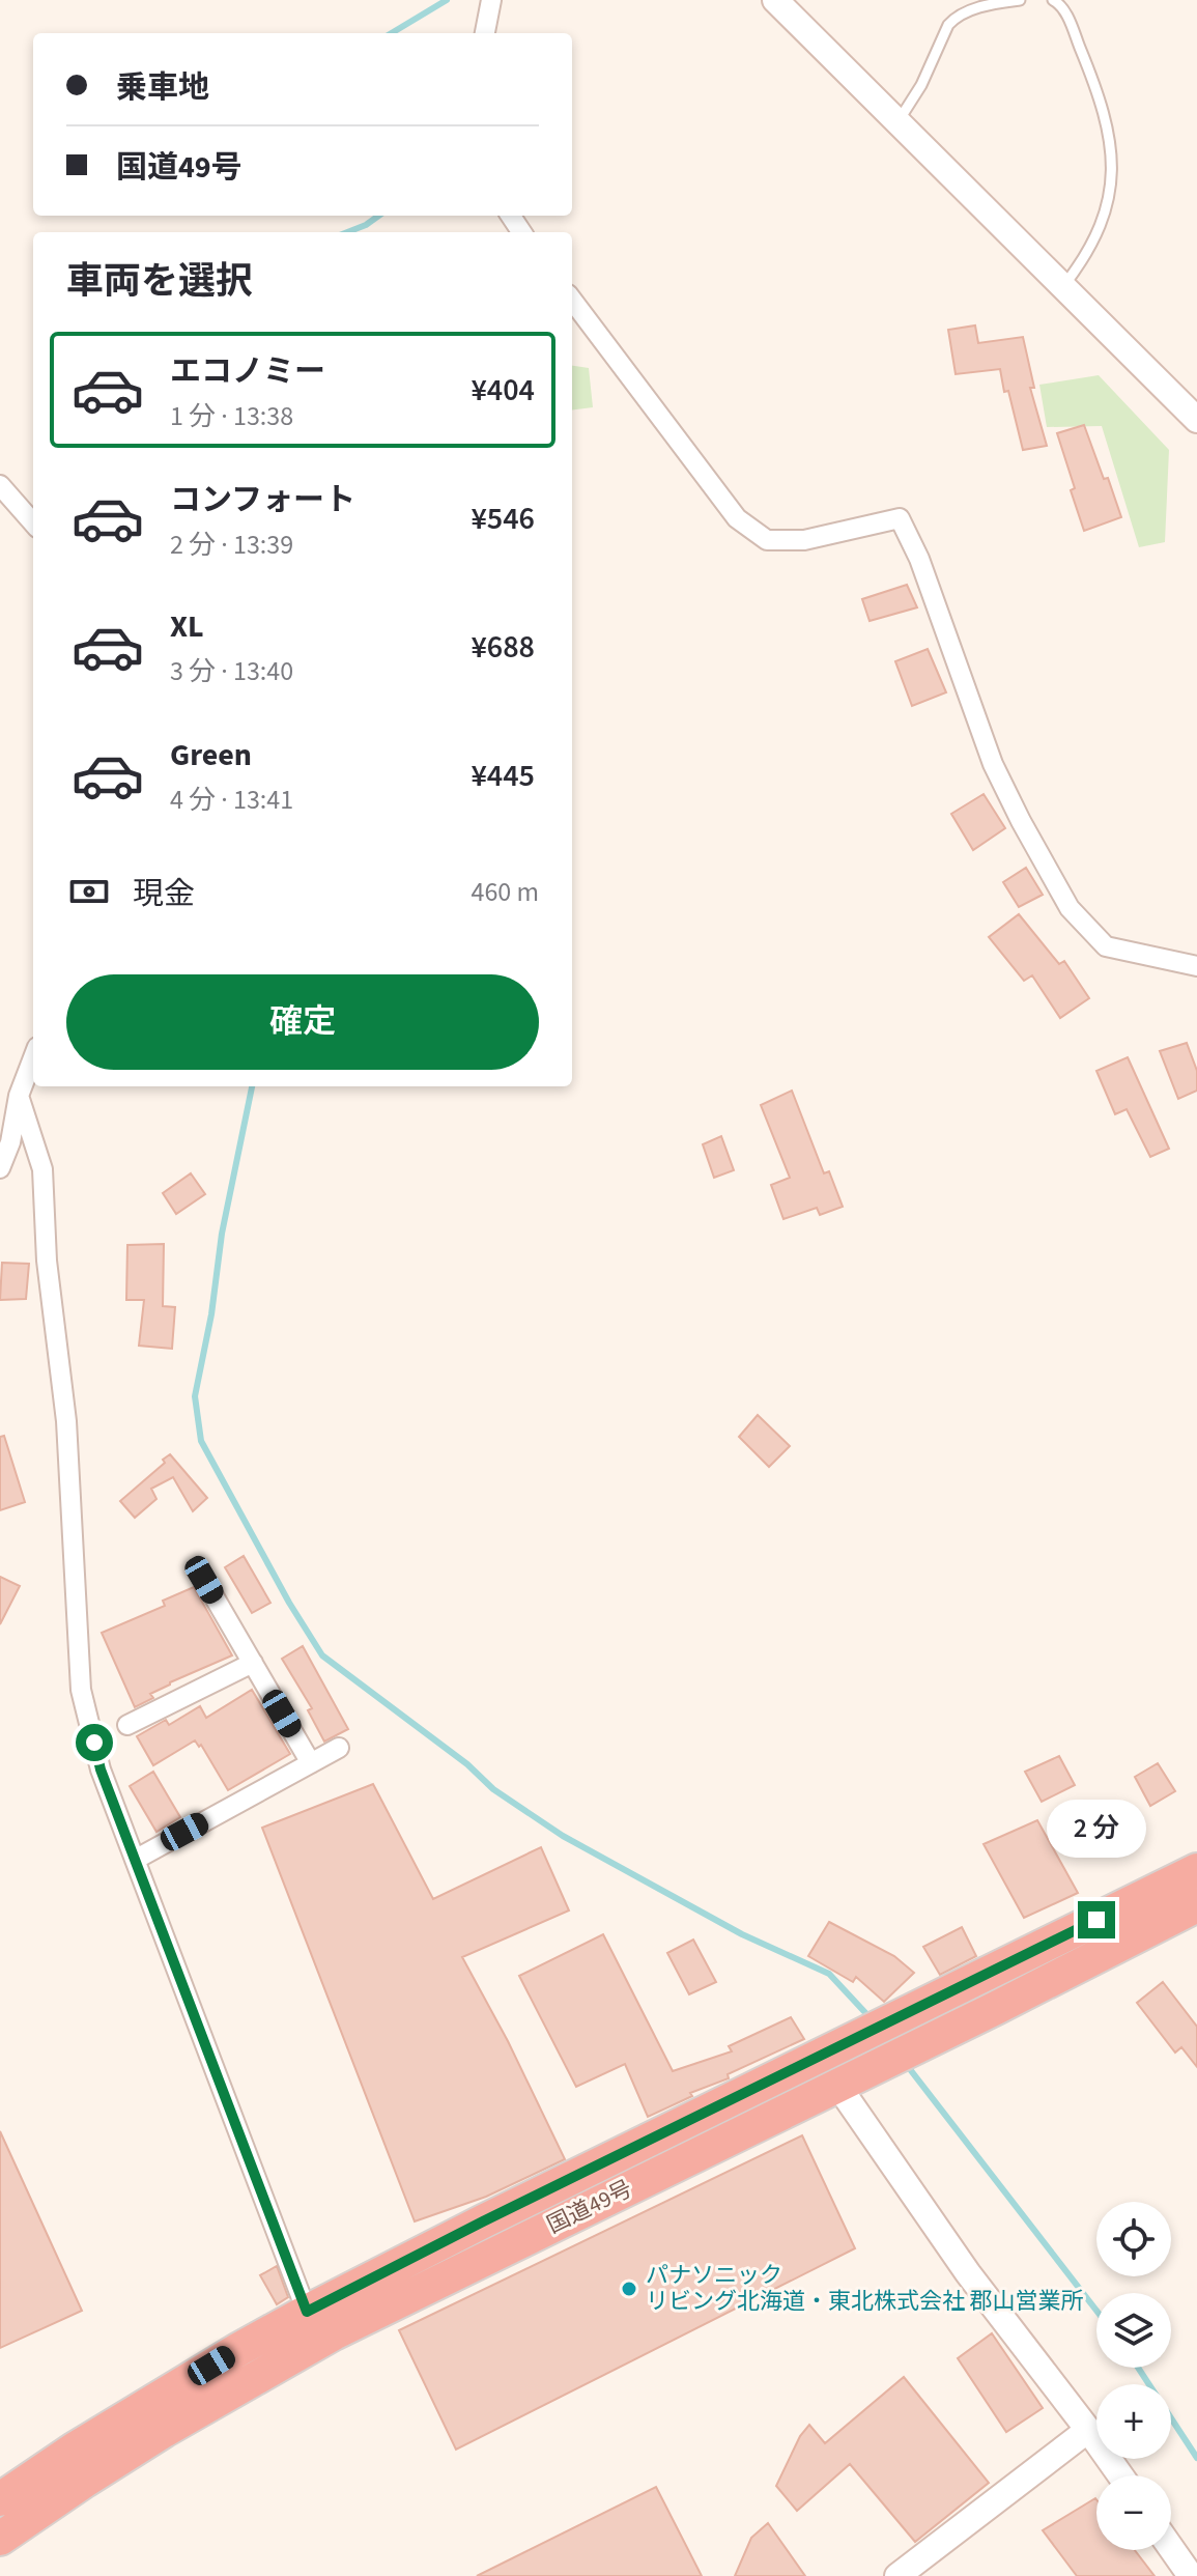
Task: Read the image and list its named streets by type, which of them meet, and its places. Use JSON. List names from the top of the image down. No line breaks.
{"streets":{"highway":["国道49号"]},"places":["パナソニック リビング北海道・東北株式会社 郡山営業所"],"page":{"banner":["乗車地","国道49号"],"heading":"車両を選択","list":[{"name":"エコノミー","note":"1 分 · 13:38","value":"¥404"},{"name":"コンフォート","note":"2 分 · 13:39","value":"¥546"},{"name":"XL","note":"3 分 · 13:40","value":"¥688"},{"name":"Green","note":"4 分 · 13:41","value":"¥445"}],"pay":["現金","460 m"],"buttons":"確定","bubble":"2 分","map_buttons":["+","−"]}}
